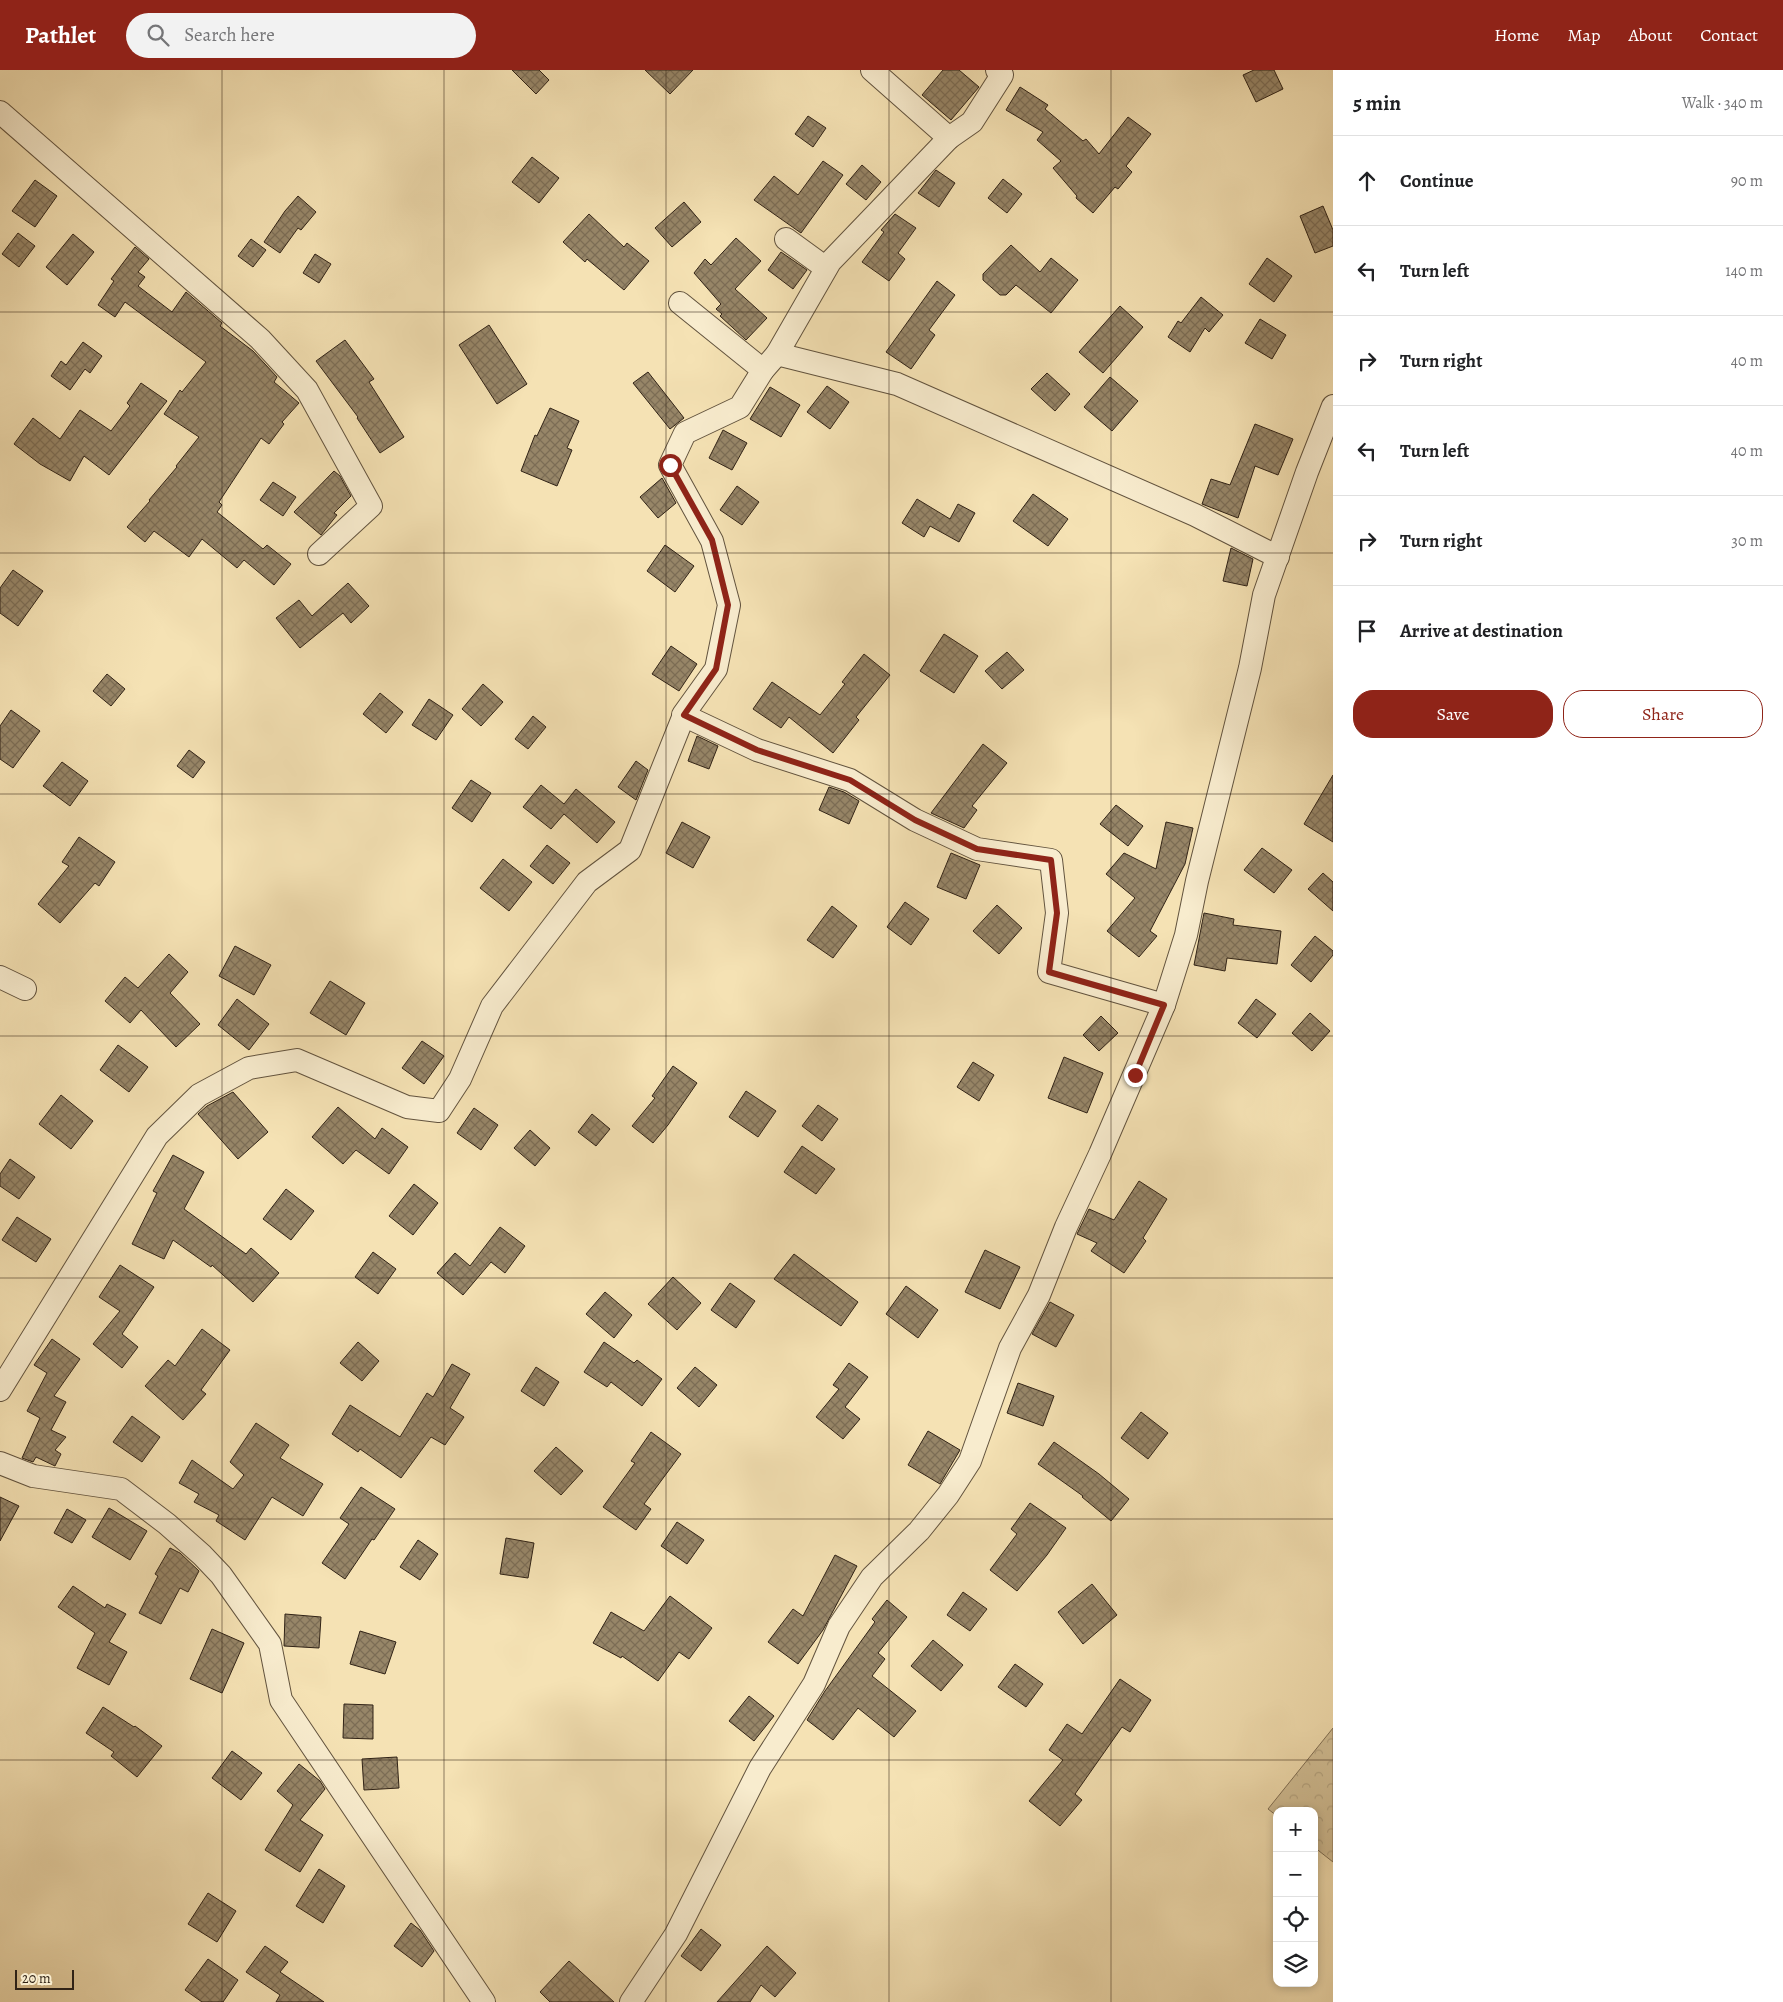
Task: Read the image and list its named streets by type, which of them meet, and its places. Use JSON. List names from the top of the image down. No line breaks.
{"scale_bar":"20 m","page":{"header":"Pathlet","search":"Search here","nav":["Home","Map","About","Contact"],"heading":["5 min","Walk · 340 m"],"list":[["Continue","90 m"],["Turn left","140 m"],["Turn right","40 m"],["Turn left","40 m"],["Turn right","30 m"],"Arrive at destination"],"buttons":["Save","Share"],"map_buttons":["+","−"],"scale":"20 m"}}
